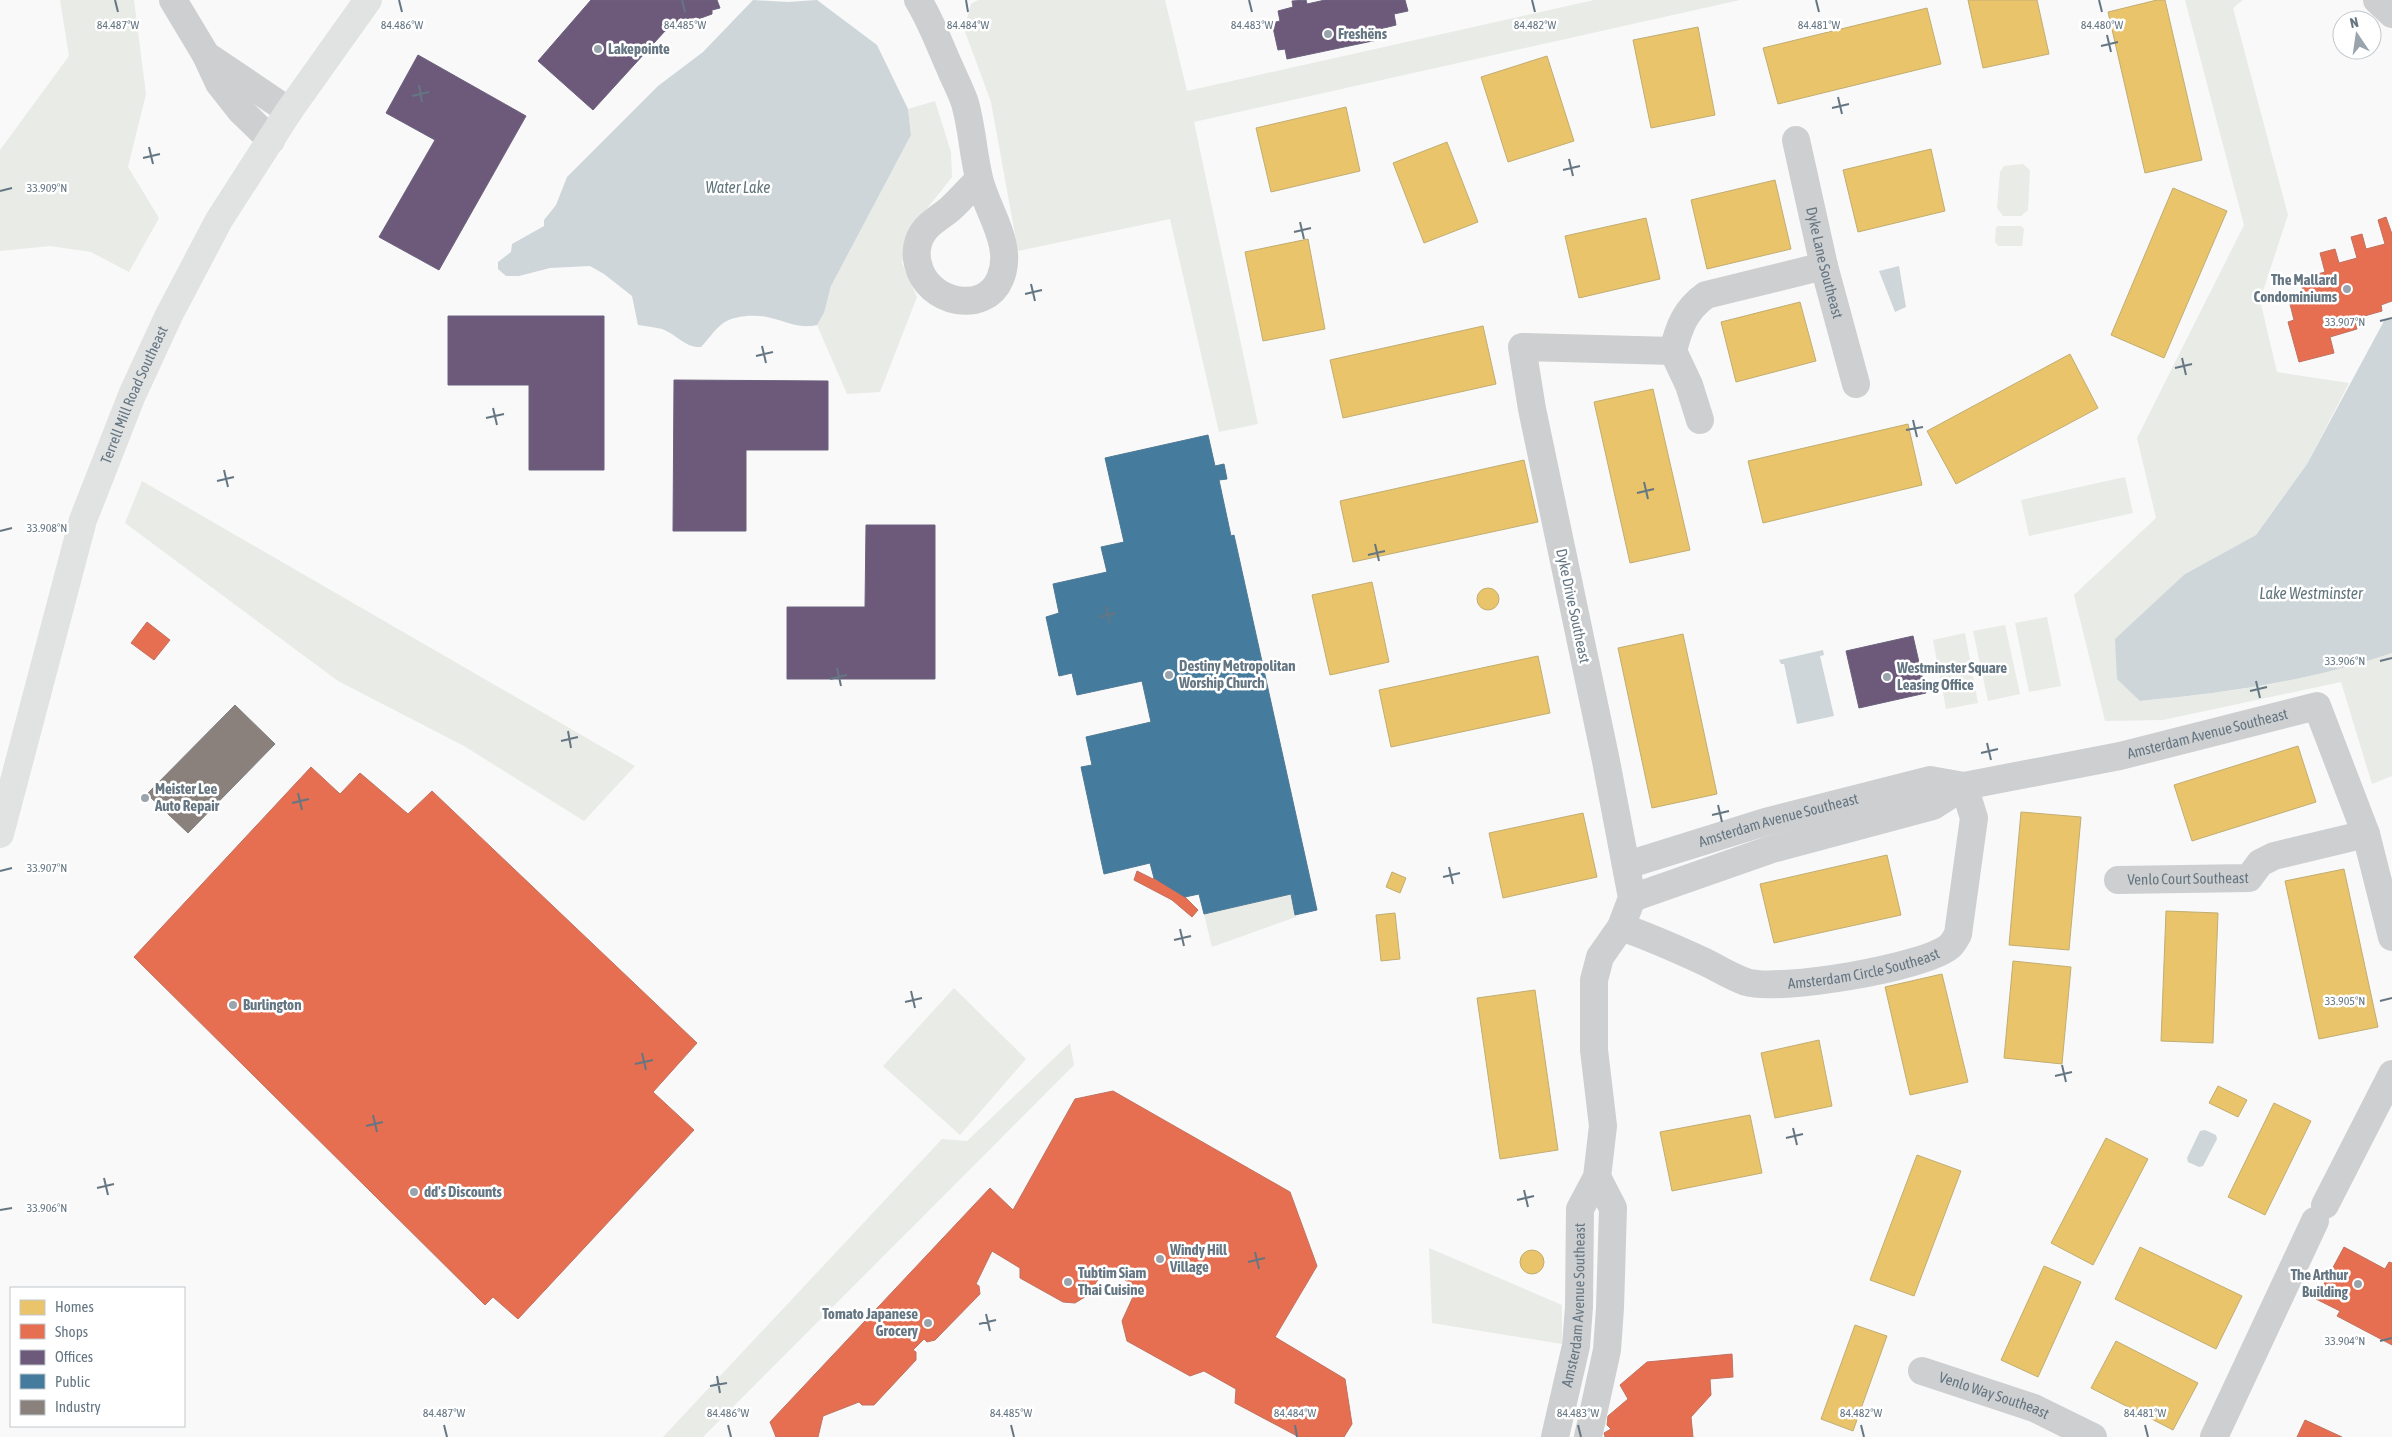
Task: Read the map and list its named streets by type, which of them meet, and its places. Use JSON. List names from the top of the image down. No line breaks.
{"streets":{"main road":["Terrell Mill Road Southeast"],"street":["Dyke Lane Southeast","Dyke Drive Southeast","Amsterdam Avenue Southeast","Venlo Court Southeast","Amsterdam Circle Southeast","Venlo Way Southeast"]},"crossings":[["Dyke Drive Southeast","Amsterdam Avenue Southeast"],["Amsterdam Avenue Southeast","Venlo Court Southeast"],["Amsterdam Avenue Southeast","Amsterdam Circle Southeast"]],"water":["Water Lake","Lake Westminster"],"places":["Freshëns","Lakepointe","The Mallard Condominiums","Destiny Metropolitan Worship Church","Westminster Square Leasing Office","Meister Lee Auto Repair","Burlington","dd's Discounts","Windy Hill Village","Tubtim Siam Thai Cuisine","The Arthur Building","Tomato Japanese Grocery"],"legend":["Homes","Shops","Offices","Public","Industry"],"north":"top","coordinates":["84.487°W","84.486°W","84.485°W","84.484°W","84.483°W","84.482°W","84.481°W","84.480°W","33.909°N","33.907°N","33.908°N","33.906°N","33.905°N","33.904°N"]}
